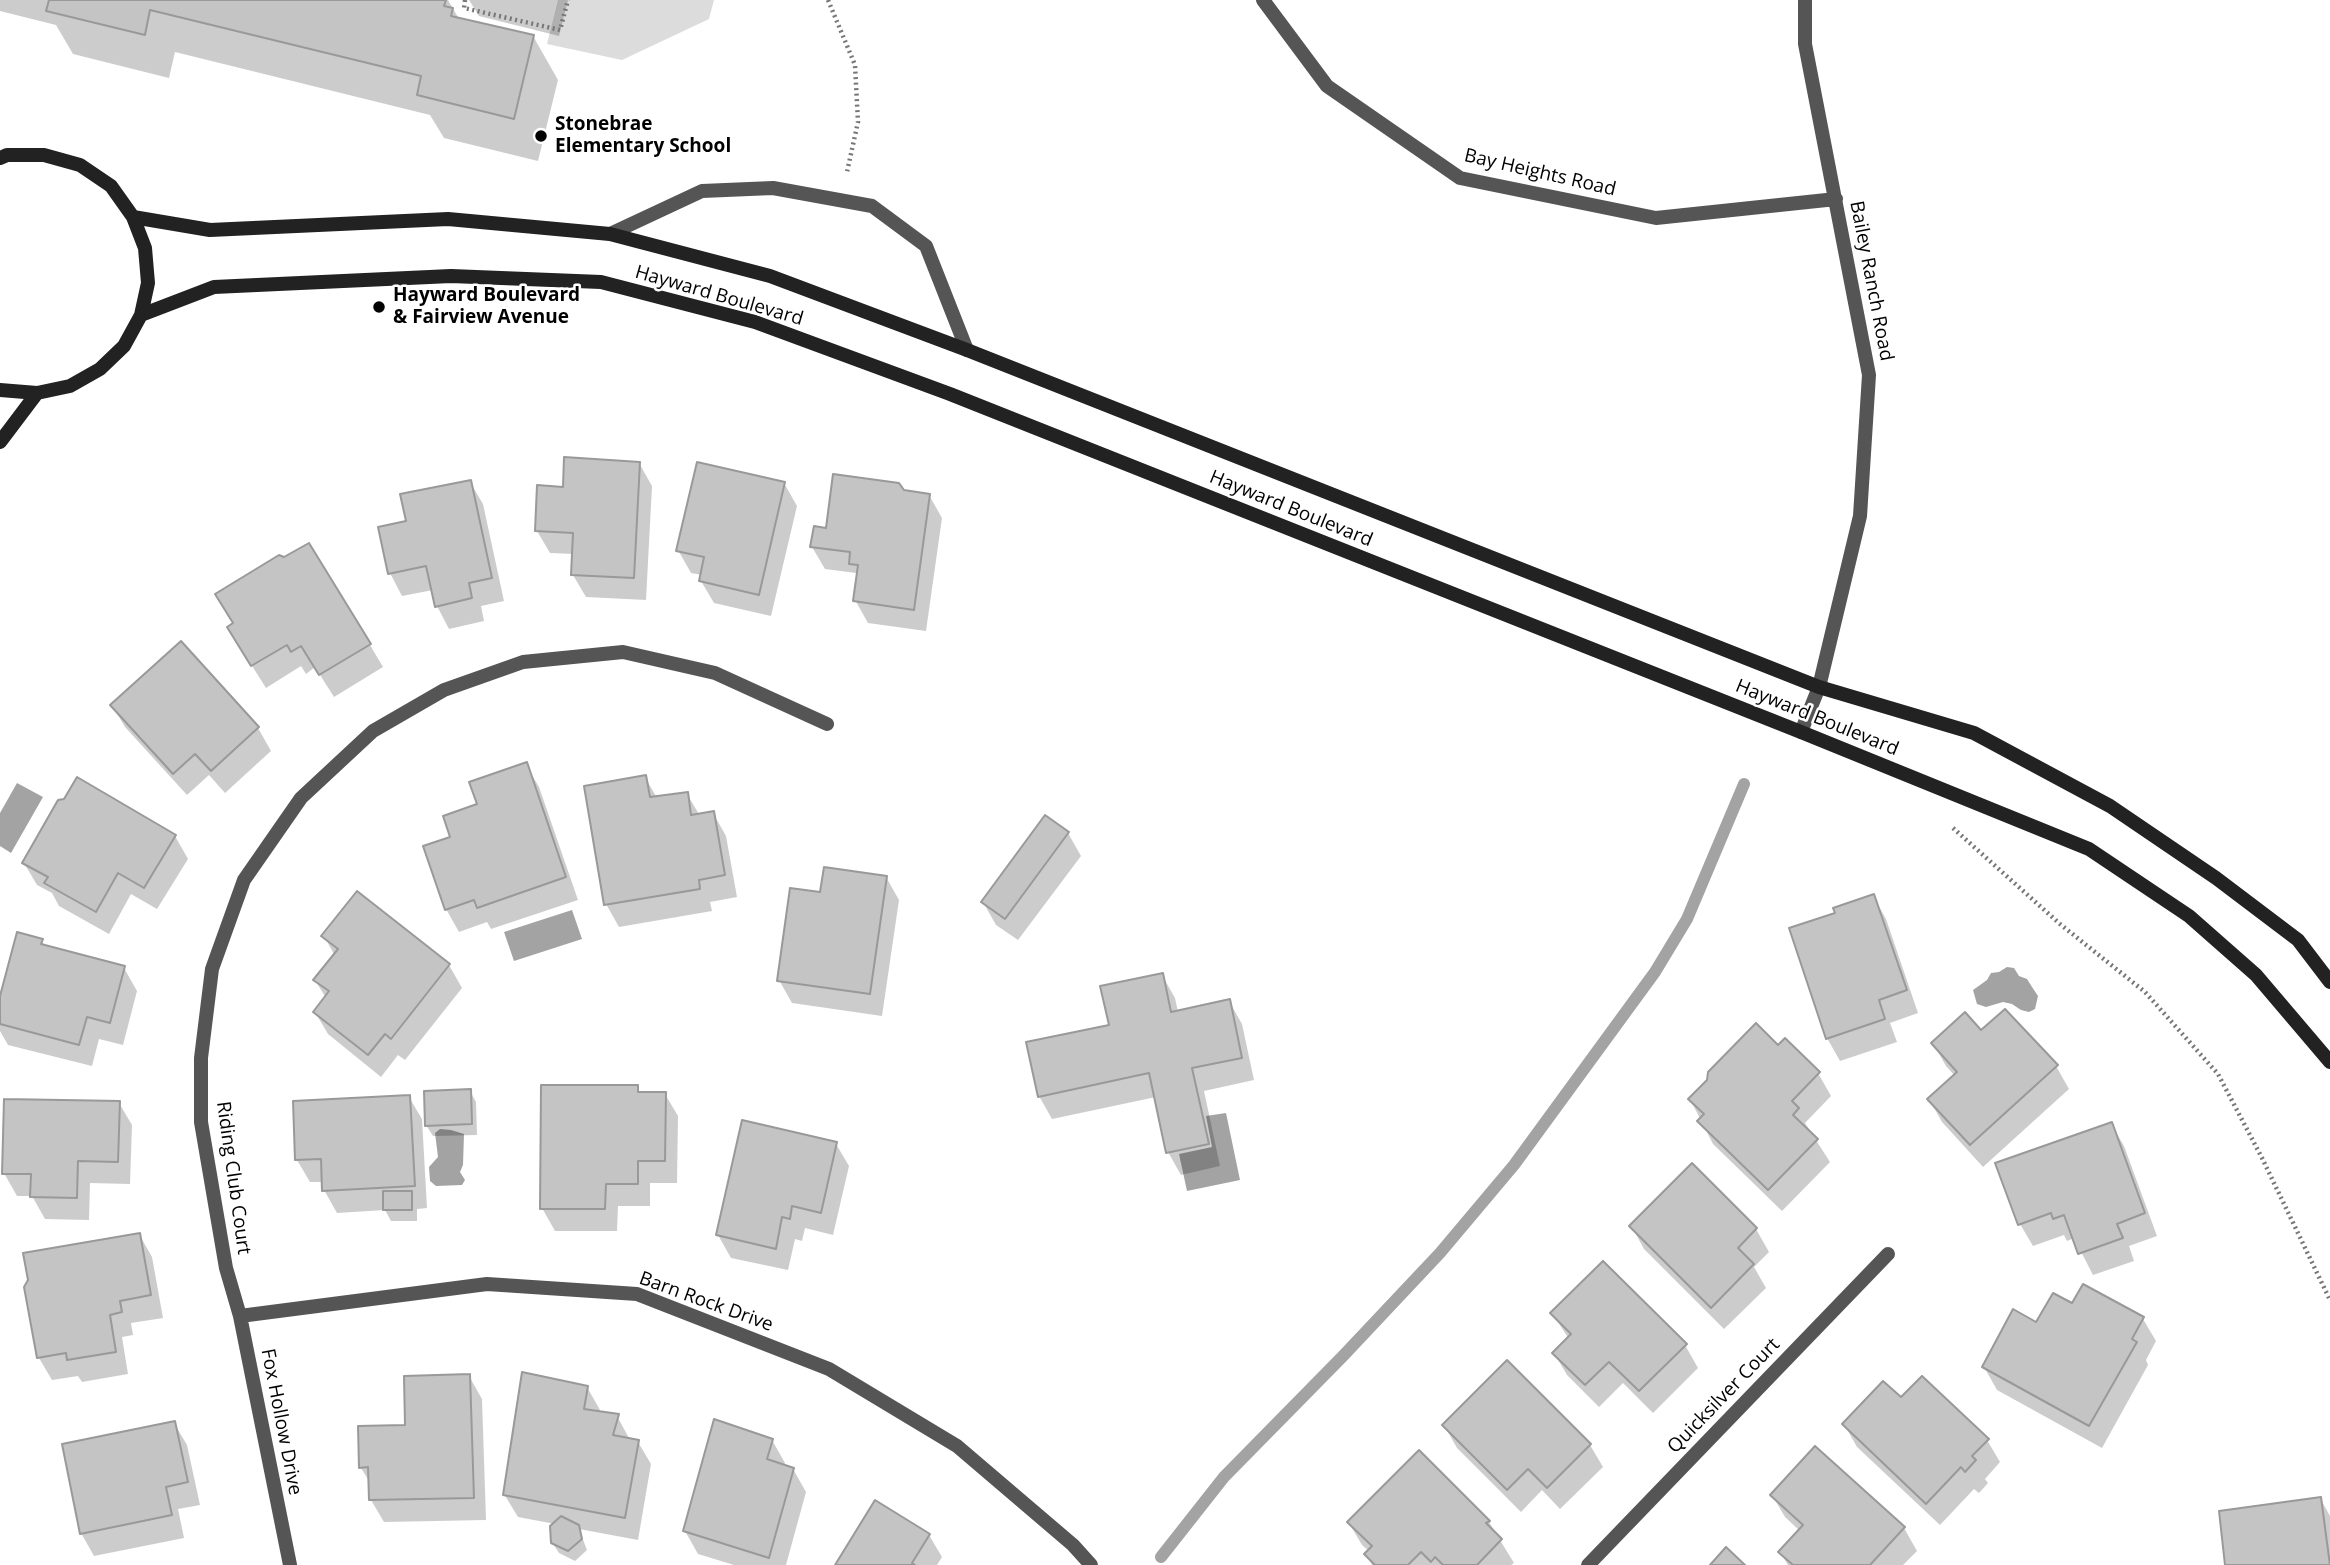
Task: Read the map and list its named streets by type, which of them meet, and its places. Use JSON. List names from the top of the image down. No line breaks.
{"streets":{"main road":["Hayward Boulevard"],"street":["Bay Heights Road","Bailey Ranch Road","Riding Club Court","Barn Rock Drive","Quicksilver Court","Fox Hollow Drive"]},"crossings":[["Bay Heights Road","Bailey Ranch Road"],["Bailey Ranch Road","Hayward Boulevard"],["Riding Club Court","Fox Hollow Drive"],["Barn Rock Drive","Fox Hollow Drive"]],"places":["Stonebrae Elementary School","Hayward Boulevard & Fairview Avenue"]}
